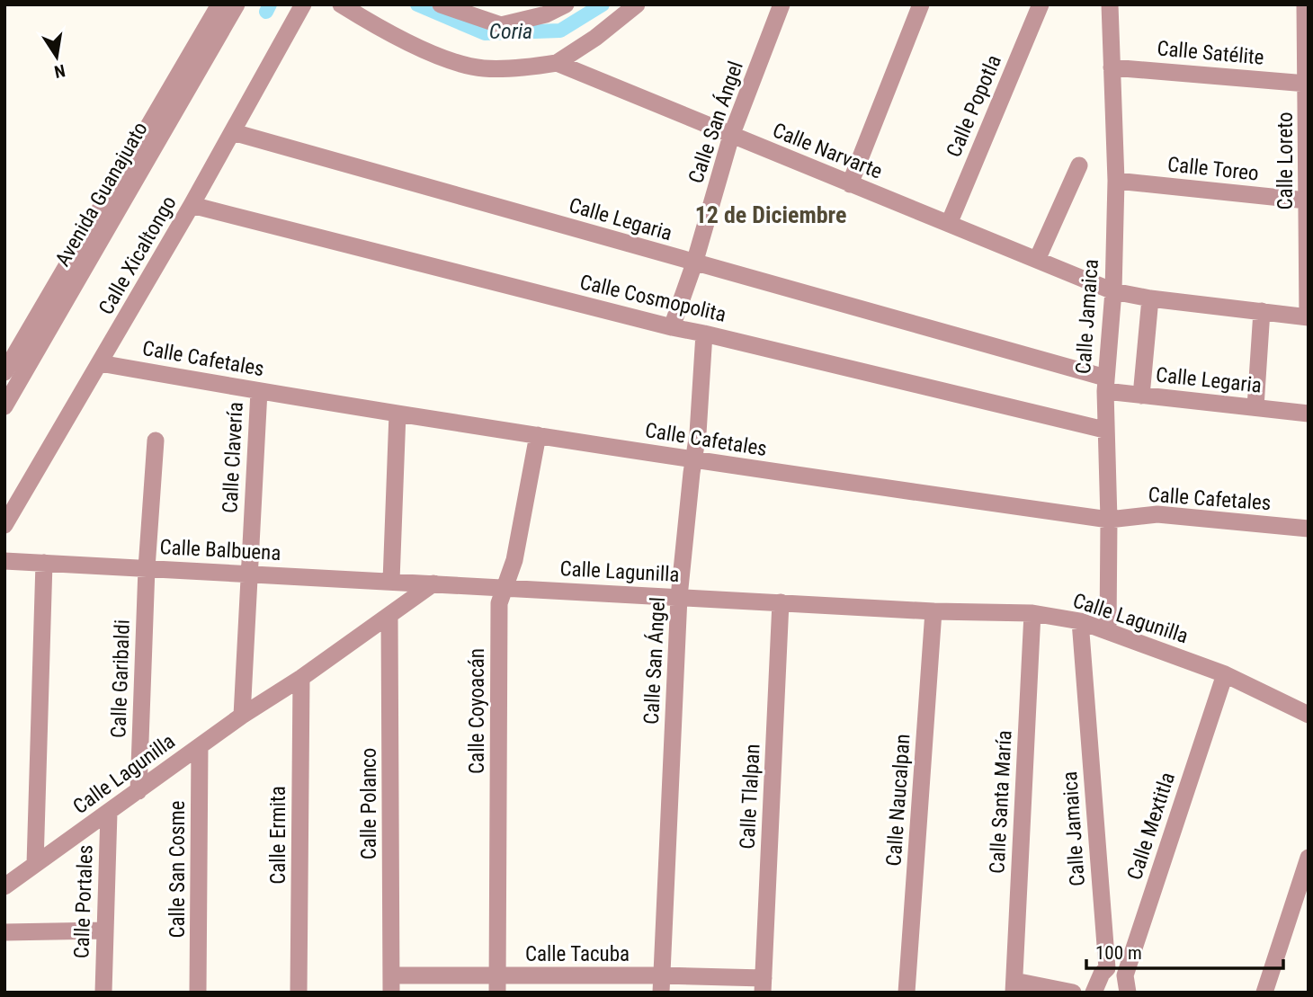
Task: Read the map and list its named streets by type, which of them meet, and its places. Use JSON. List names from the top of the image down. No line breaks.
{"streets":{"street":["Calle Satélite","Calle Popotla","Calle San Ángel","Calle Narvarte","Calle Loreto","Calle Toreo","Avenida Guanajuato","Calle Legaria","Calle Xicaltongo","Calle Cosmopolita","Calle Jamaica","Calle Cafetales","Calle Clavería","Calle Balbuena","Calle Lagunilla","Calle Garibaldi","Calle Coyoacán","Calle Tlalpan","Calle Naucalpan","Calle Santa María","Calle Polanco","Calle Mextitla","Calle Ermita","Calle San Cosme","Calle Portales","Calle Tacuba"]},"crossings":[["Calle Satélite","Calle Loreto"],["Calle Satélite","Calle Jamaica"],["Calle Popotla","Calle Narvarte"],["Calle San Ángel","Calle Narvarte"],["Calle San Ángel","Calle Legaria"],["Calle San Ángel","Calle Cosmopolita"],["Calle San Ángel","Calle Cafetales"],["Calle San Ángel","Calle Lagunilla"],["Calle San Ángel","Calle Tacuba"],["Calle Narvarte","Calle Loreto"],["Calle Narvarte","Calle Jamaica"],["Calle Loreto","Calle Toreo"],["Calle Toreo","Calle Jamaica"],["Calle Legaria","Calle Xicaltongo"],["Calle Legaria","Calle Jamaica"],["Calle Xicaltongo","Calle Cosmopolita"],["Calle Xicaltongo","Calle Cafetales"],["Calle Cosmopolita","Calle Jamaica"],["Calle Jamaica","Calle Cafetales"],["Calle Jamaica","Calle Lagunilla"],["Calle Cafetales","Calle Clavería"],["Calle Cafetales","Calle Coyoacán"],["Calle Clavería","Calle Balbuena"],["Calle Clavería","Calle Lagunilla"],["Calle Balbuena","Calle Lagunilla"],["Calle Balbuena","Calle Garibaldi"],["Calle Lagunilla","Calle Garibaldi"],["Calle Lagunilla","Calle Coyoacán"],["Calle Lagunilla","Calle Tlalpan"],["Calle Lagunilla","Calle Naucalpan"],["Calle Lagunilla","Calle Santa María"],["Calle Lagunilla","Calle Polanco"],["Calle Lagunilla","Calle Mextitla"],["Calle Lagunilla","Calle Ermita"],["Calle Lagunilla","Calle San Cosme"],["Calle Lagunilla","Calle Portales"],["Calle Coyoacán","Calle Tacuba"],["Calle Tlalpan","Calle Tacuba"],["Calle Polanco","Calle Tacuba"]],"districts":["12 de Diciembre"],"water":["Coria"],"scale_bar":"100 m","north":"bottom"}
